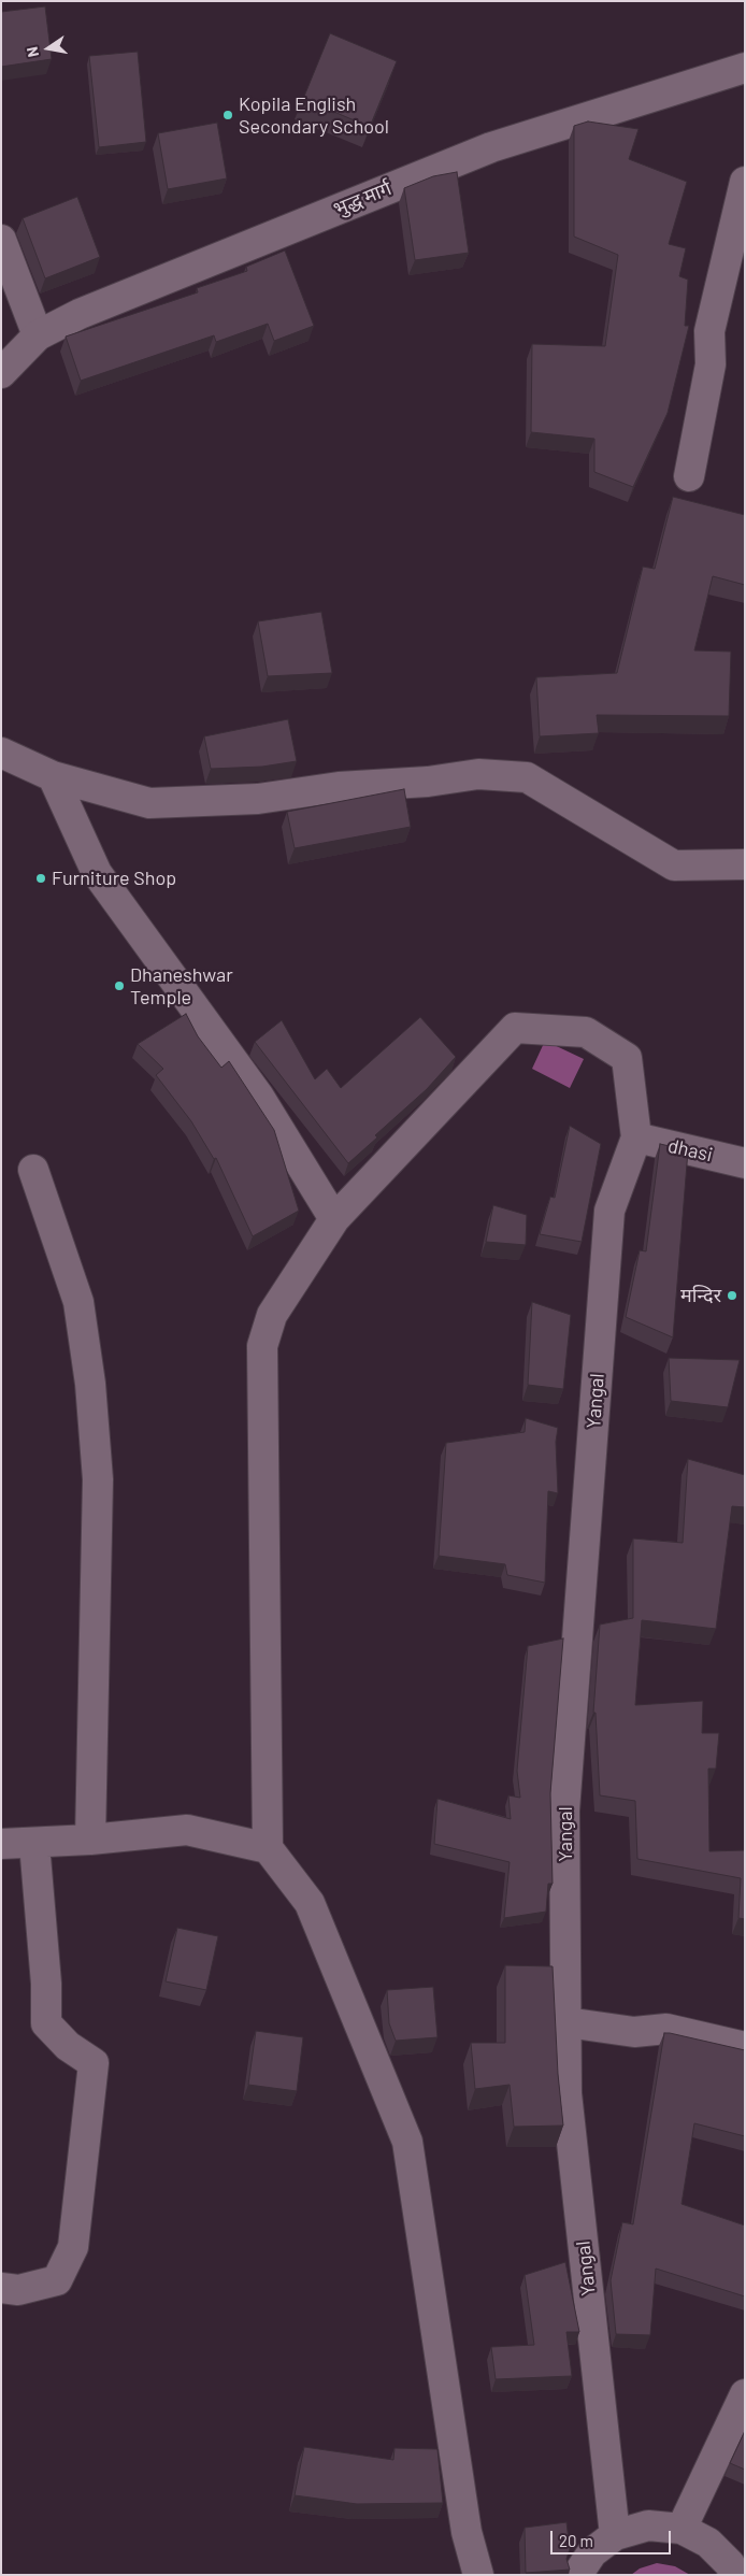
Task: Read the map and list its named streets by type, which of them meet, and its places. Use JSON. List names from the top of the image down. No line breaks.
{"streets":{"street":["भुद्ध मार्ग","dhasi","Yangal"]},"crossings":[["dhasi","Yangal"]],"places":["Kopila English Secondary School","Furniture Shop","Dhaneshwar Temple","मन्दिर"],"scale_bar":"20 m","north":"left"}
